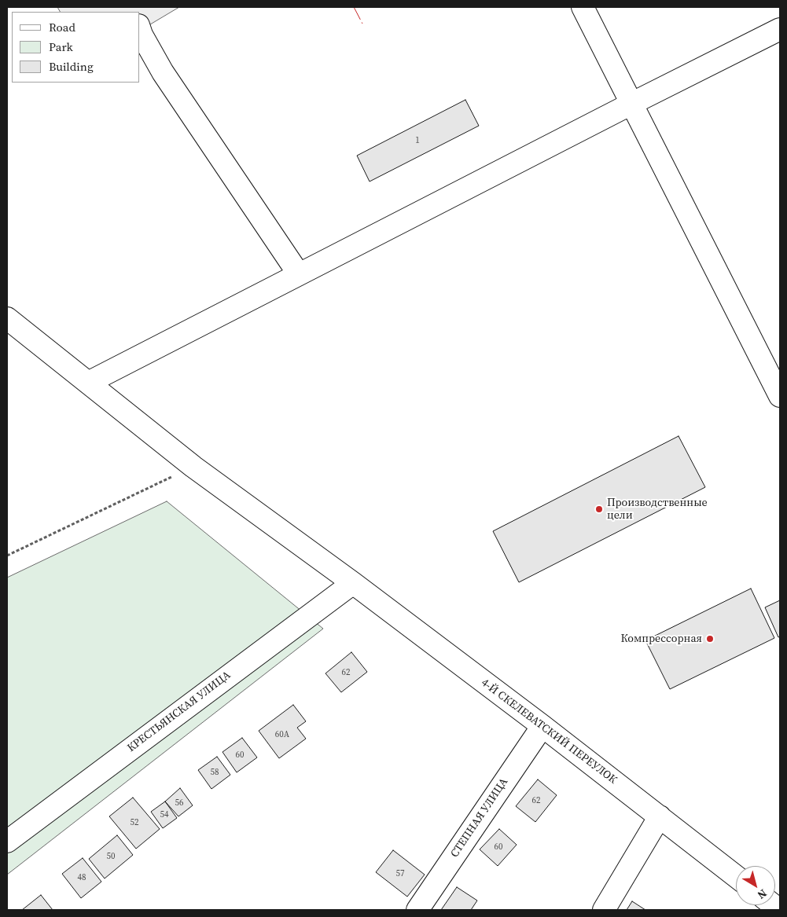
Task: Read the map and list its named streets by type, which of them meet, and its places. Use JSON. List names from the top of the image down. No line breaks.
{"streets":{"street":["КРЕСТЬЯНСКАЯ УЛИЦА","4-Й СКЕЛЕВАТСКИЙ ПЕРЕУЛОК","СТЕПНАЯ УЛИЦА"]},"crossings":[["КРЕСТЬЯНСКАЯ УЛИЦА","4-Й СКЕЛЕВАТСКИЙ ПЕРЕУЛОК"],["4-Й СКЕЛЕВАТСКИЙ ПЕРЕУЛОК","СТЕПНАЯ УЛИЦА"]],"places":["Производственные цели","Компрессорная"],"house_numbers":["1","62","60А","60","58","62","56","54","52","60","50","57","48"],"legend":["Road","Park","Building"],"north":"bottom right"}
